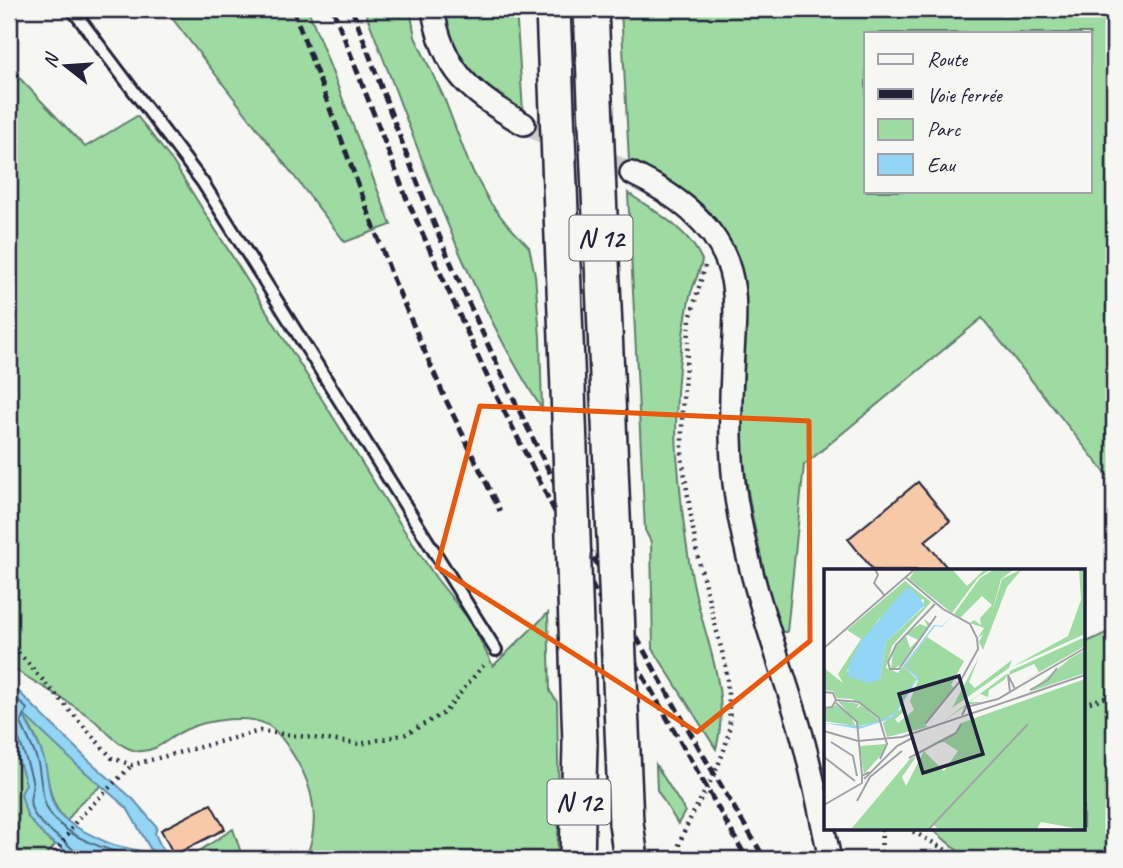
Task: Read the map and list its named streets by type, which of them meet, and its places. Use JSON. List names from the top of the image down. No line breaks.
{"streets":{"highway":["N 12"]},"legend":["Route","Voie ferrée","Parc","Eau"],"north":"left"}
